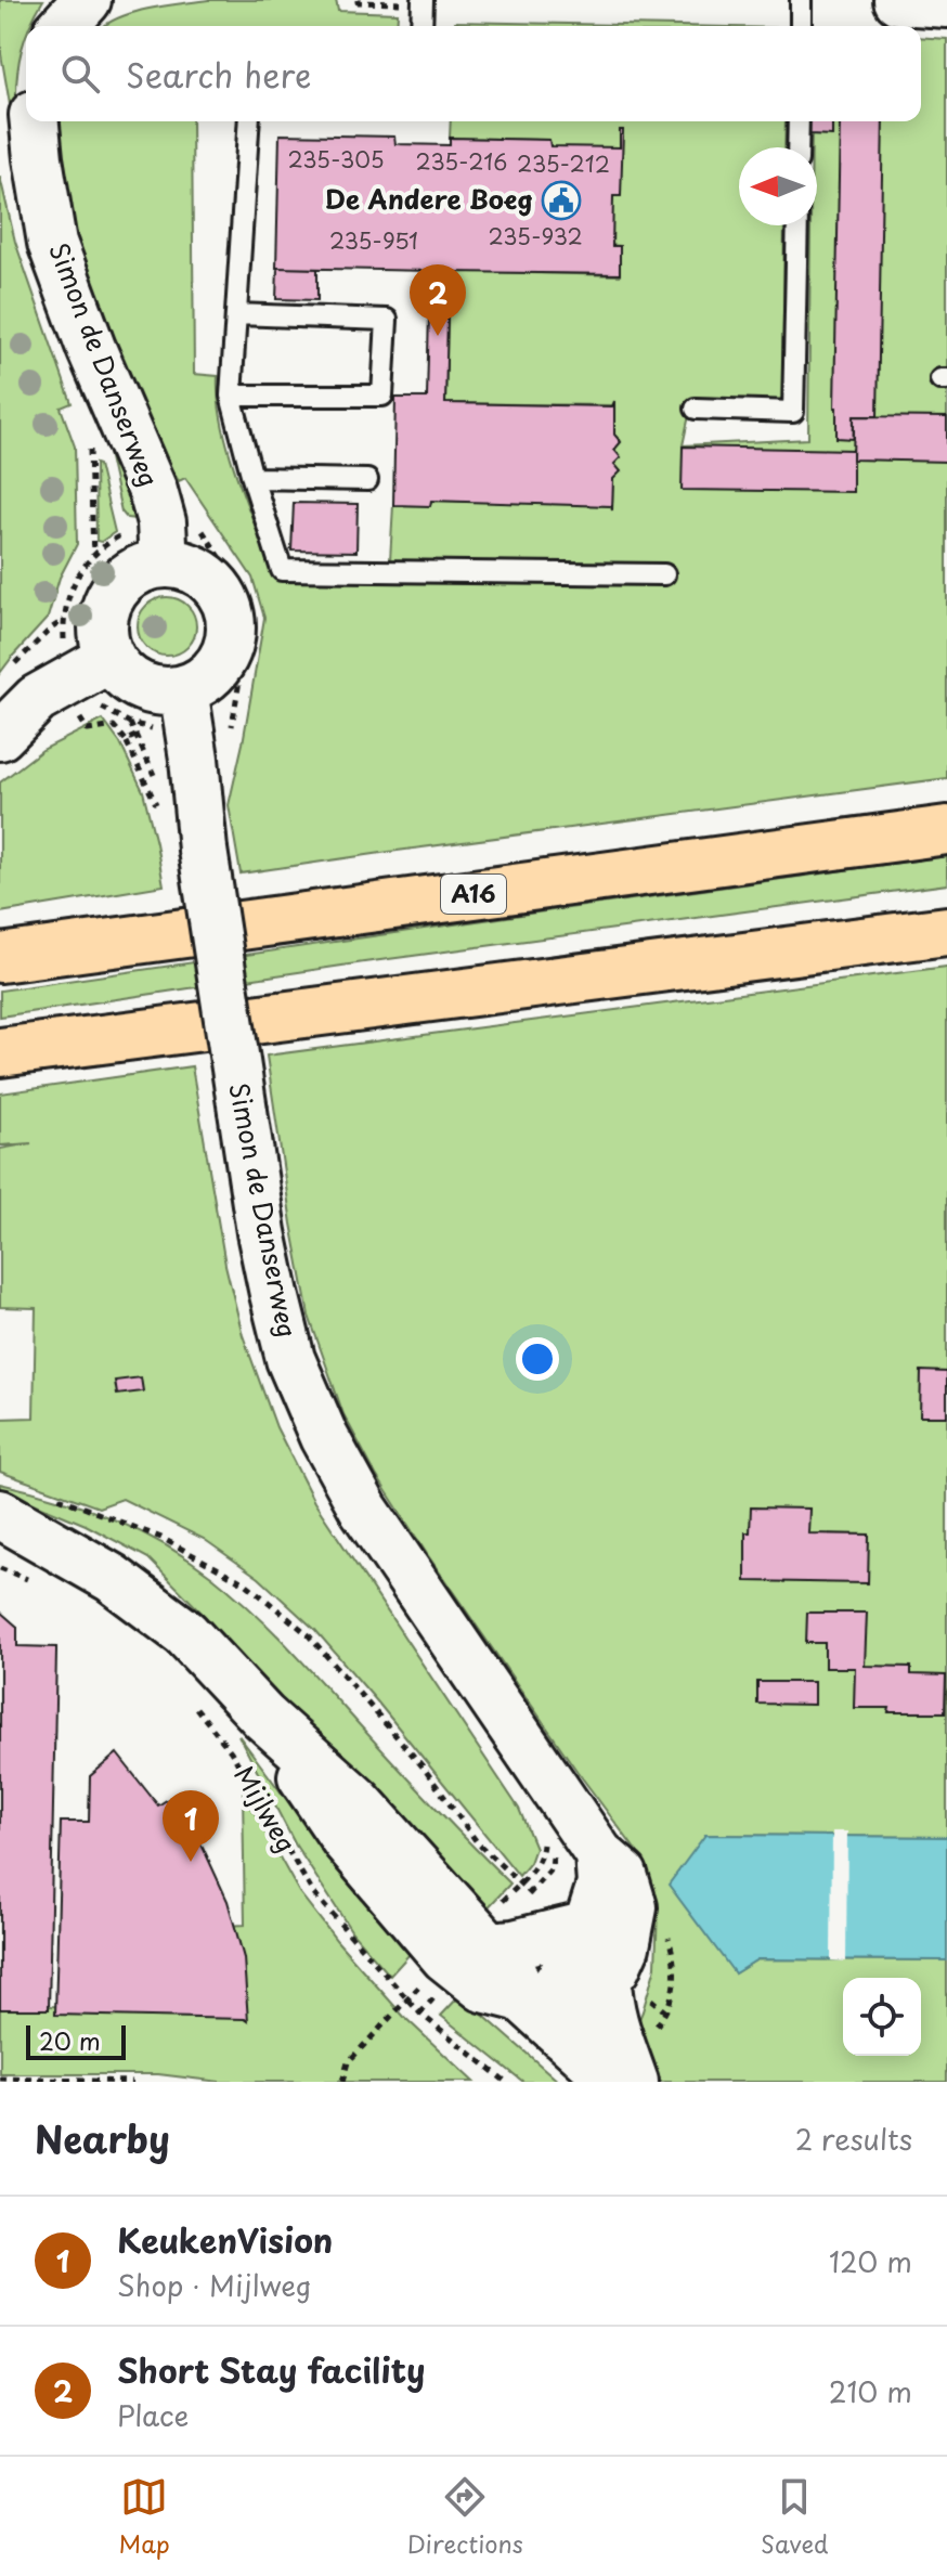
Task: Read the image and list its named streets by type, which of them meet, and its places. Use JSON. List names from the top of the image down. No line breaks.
{"streets":{"highway":["A16"],"street":["Simon de Danserweg","Mijlweg"]},"crossings":[["Simon de Danserweg","Mijlweg"]],"places":{"public building":["De Andere Boeg"]},"house_numbers":["235-305","235-216","235-212","235-932","235-951"],"scale_bar":"20 m","north":"left","page":{"search":"Search here","pins":["2","1"],"scale":"20 m","heading":["Nearby","2 results"],"list":[{"mark":"1","name":"KeukenVision","note":"Shop · Mijlweg","value":"120 m"},{"mark":"2","name":"Short Stay facility","note":"Place","value":"210 m"}],"nav":["Map","Directions","Saved"]}}
